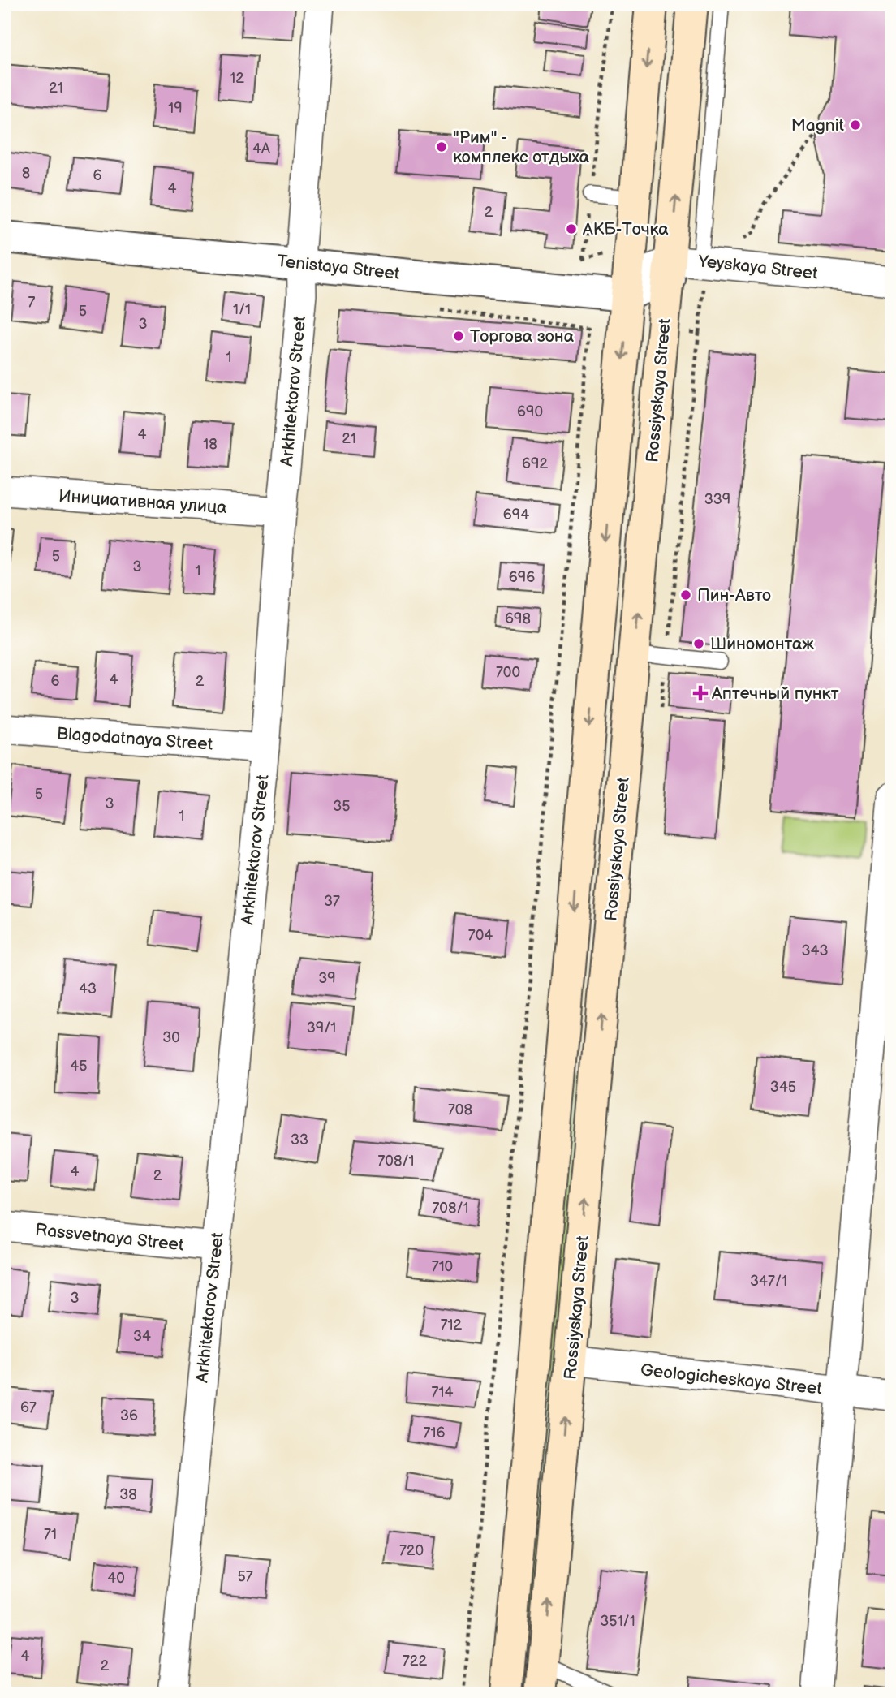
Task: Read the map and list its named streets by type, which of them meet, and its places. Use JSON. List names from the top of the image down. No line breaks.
{"streets":{"main road":["Rossiyskaya Street"],"street":["Tenistaya Street","Yeyskaya Street","Arkhitektorov Street","Инициативная улица","Blagodatnaya Street","Rassvetnaya Street","Geologicheskaya Street"]},"crossings":[["Tenistaya Street","Yeyskaya Street"],["Tenistaya Street","Rossiyskaya Street"],["Tenistaya Street","Arkhitektorov Street"],["Yeyskaya Street","Rossiyskaya Street"],["Rossiyskaya Street","Geologicheskaya Street"],["Arkhitektorov Street","Инициативная улица"],["Arkhitektorov Street","Blagodatnaya Street"],["Arkhitektorov Street","Rassvetnaya Street"]],"places":{"other":["Magnit","\"Рим\" - комплекс отдыха","АКБ-Точка","Торгова зона","Пин-Авто","Шиномонтаж"],"health":["Аптечный пункт"]},"house_numbers":["12","21","19","4А","8","6","4","2","7","1/1","5","3","1","690","4","21","18","692","339","694","5","3","1","696","698","700","4","6","2","5","3","35","1","37","704","343","39","43","39/1","30","45","345","708","33","708/1","4","2","708/1","710","347/1","3","712","34","714","67","36","716","38","71","720","57","40","351/1","4","722","2"]}
